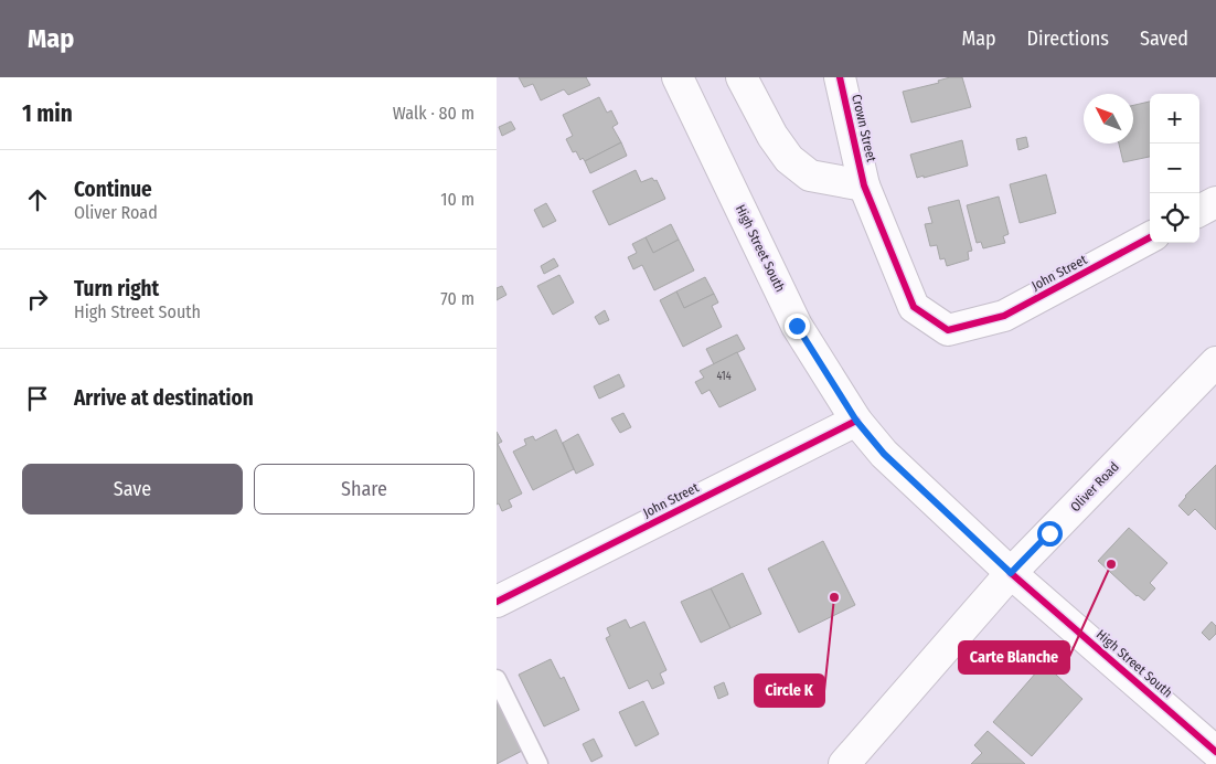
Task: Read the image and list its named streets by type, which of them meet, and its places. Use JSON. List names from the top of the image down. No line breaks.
{"streets":{"street":["Crown Street","High Street South","John Street","Oliver Road"]},"crossings":[["Crown Street","John Street"],["High Street South","John Street"],["High Street South","Oliver Road"]],"places":["Carte Blanche","Circle K"],"house_numbers":["414"],"north":"top left","page":{"header":"Map","nav":["Map","Directions","Saved"],"heading":["1 min","Walk · 80 m"],"map_buttons":["+","−"],"list":[["Continue","Oliver Road","10 m"],["Turn right","High Street South","70 m"],"Arrive at destination"],"buttons":["Save","Share"]}}
